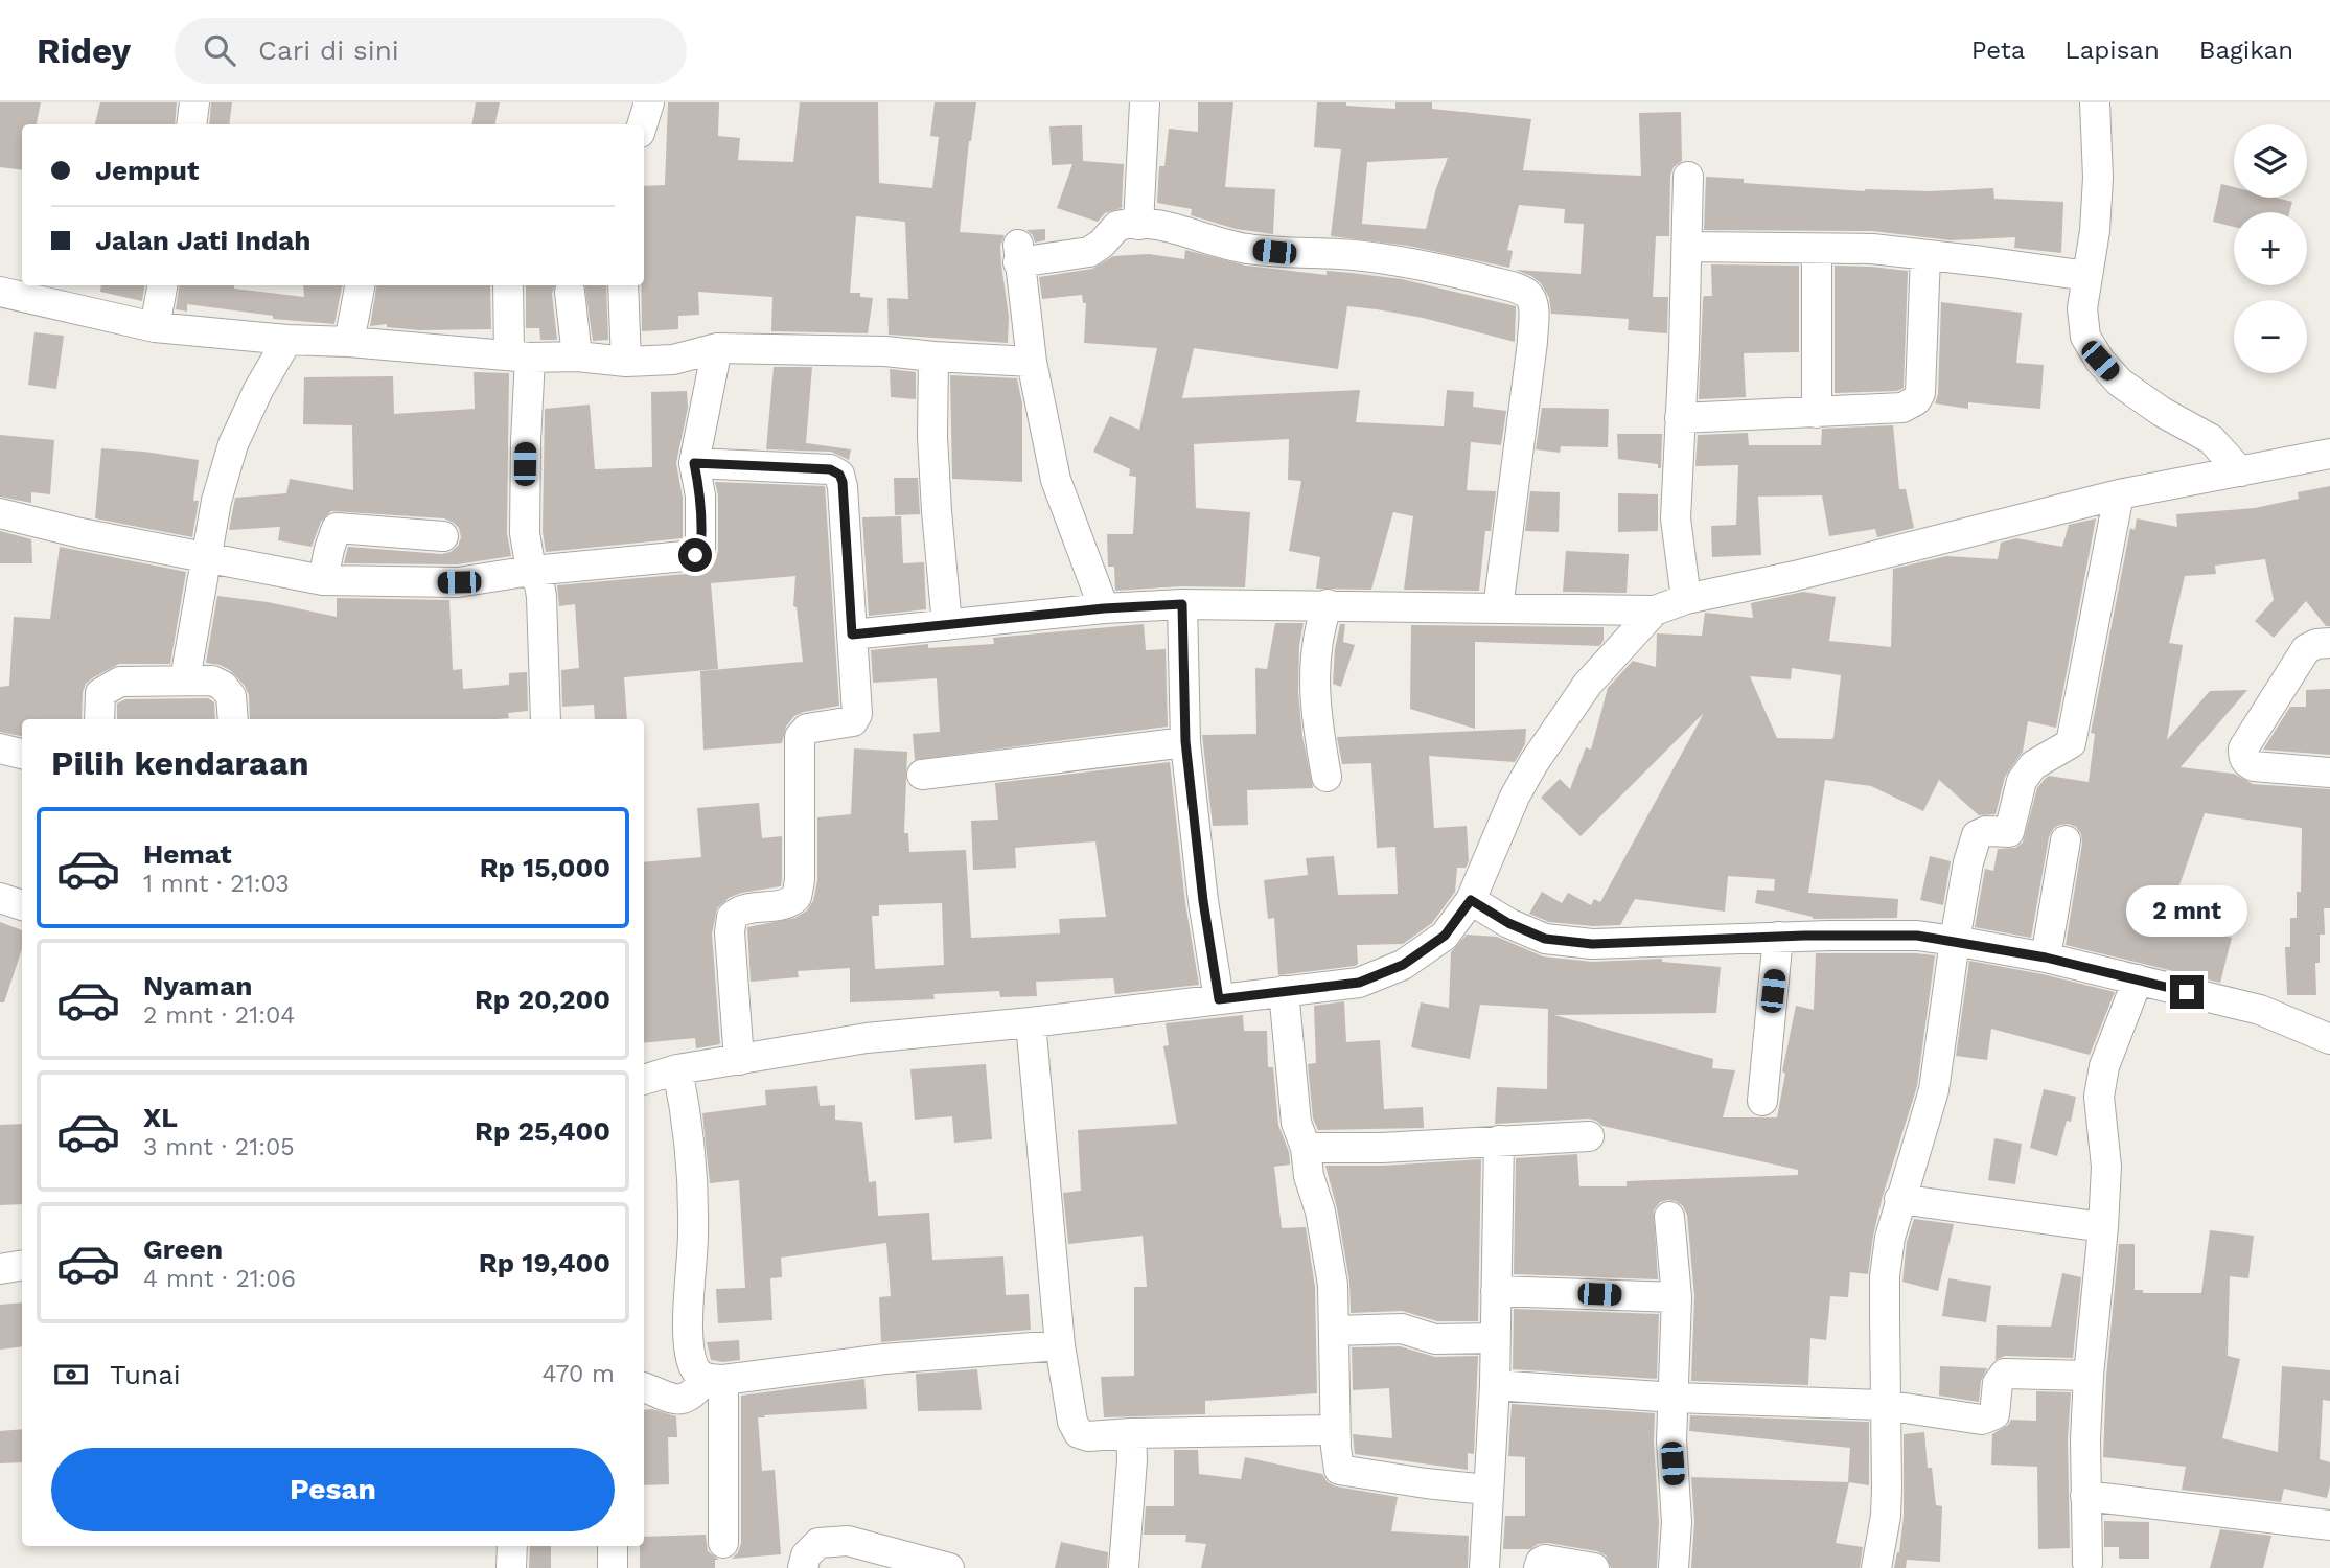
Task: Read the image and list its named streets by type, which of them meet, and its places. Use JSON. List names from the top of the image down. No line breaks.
{"page":{"header":"Ridey","search":"Cari di sini","nav":["Peta","Lapisan","Bagikan"],"map_buttons":["+","−"],"banner":["Jemput","Jalan Jati Indah"],"heading":"Pilih kendaraan","list":[{"name":"Hemat","note":"1 mnt · 21:03","value":"Rp 15,000"},{"name":"Nyaman","note":"2 mnt · 21:04","value":"Rp 20,200"},{"name":"XL","note":"3 mnt · 21:05","value":"Rp 25,400"},{"name":"Green","note":"4 mnt · 21:06","value":"Rp 19,400"}],"bubble":"2 mnt","pay":["Tunai","470 m"],"buttons":"Pesan"}}
